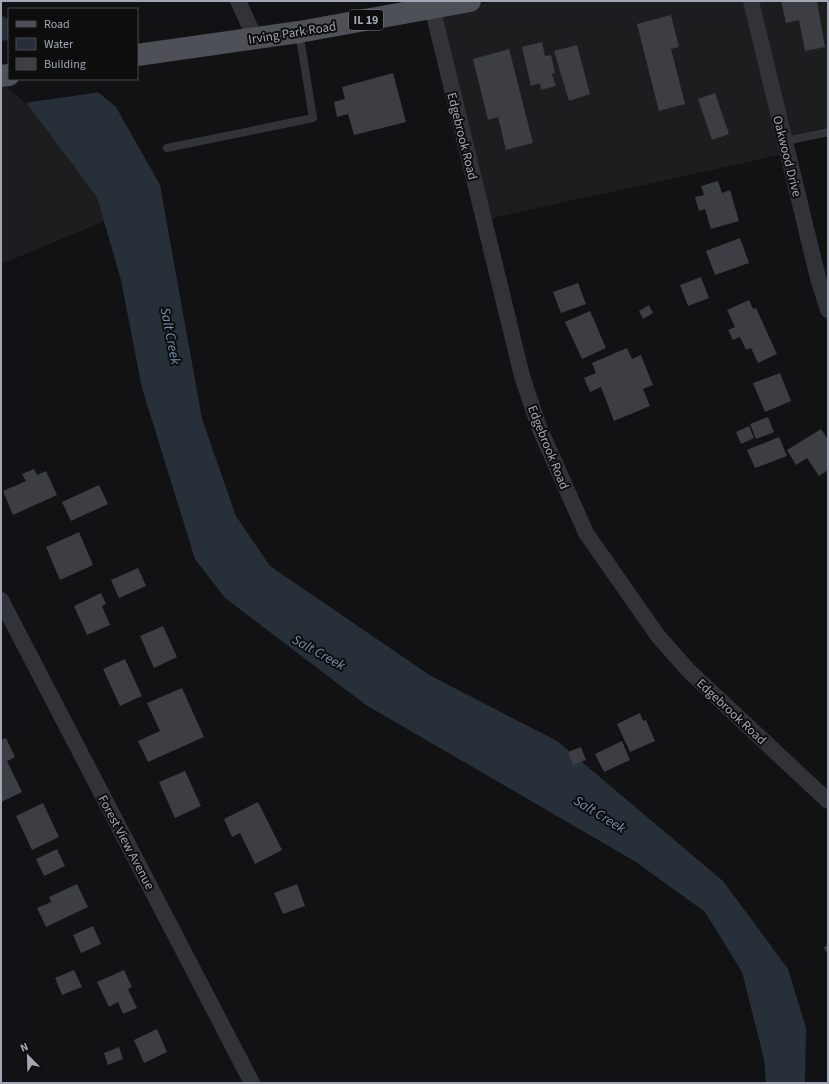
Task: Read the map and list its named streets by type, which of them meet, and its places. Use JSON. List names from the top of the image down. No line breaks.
{"streets":{"main road":["IL 19","Irving Park Road"],"street":["Edgebrook Road","Oakwood Drive","Forest View Avenue"]},"crossings":[["Irving Park Road","Edgebrook Road"]],"water":["Salt Creek"],"legend":["Road","Water","Building"],"north":"top left"}
